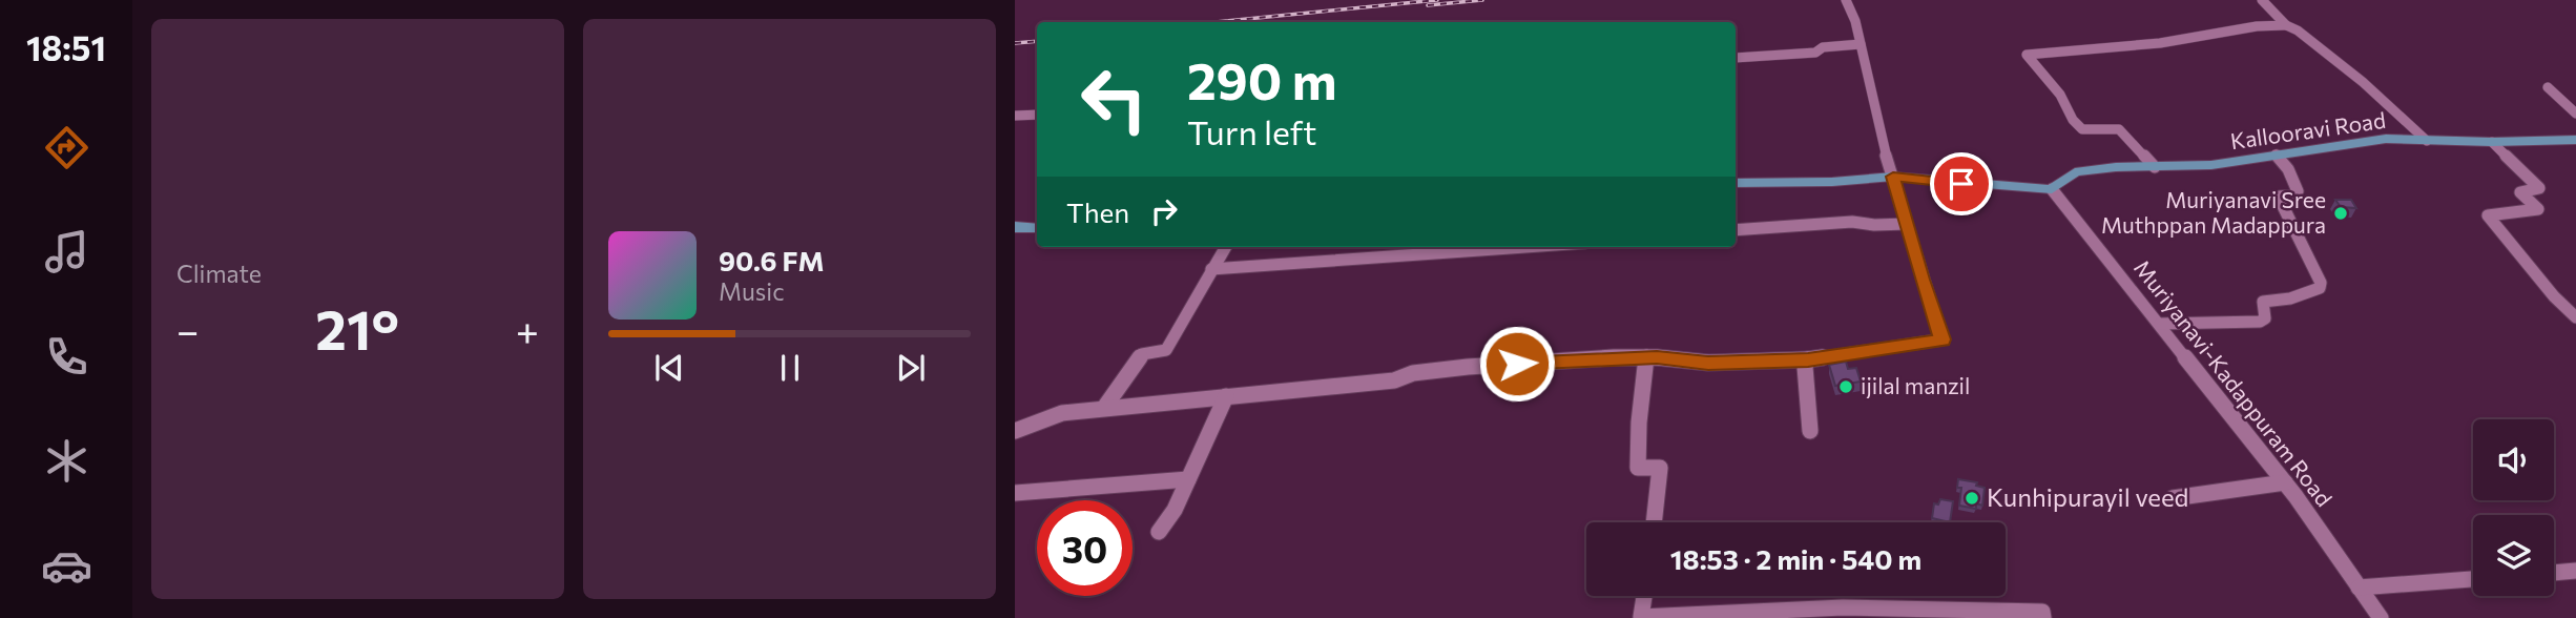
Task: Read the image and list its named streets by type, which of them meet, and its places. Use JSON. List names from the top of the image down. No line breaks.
{"streets":{"main road":["Kallooravi Road"],"street":["Muriyanavi-Kadappuram Road"]},"crossings":[["Kallooravi Road","Muriyanavi-Kadappuram Road"]],"places":["Muriyanavi Sree Muthppan Madappura","ijilal manzil","Kunhipurayil veed"],"page":{"tabs":"18:51","tile":"Climate","turn":["290 m","Turn left"],"then":"Then","song":["90.6 FM","Music"],"heat":["−","21°","+"],"limit":"30","trip":"18:53 · 2 min · 540 m"}}
